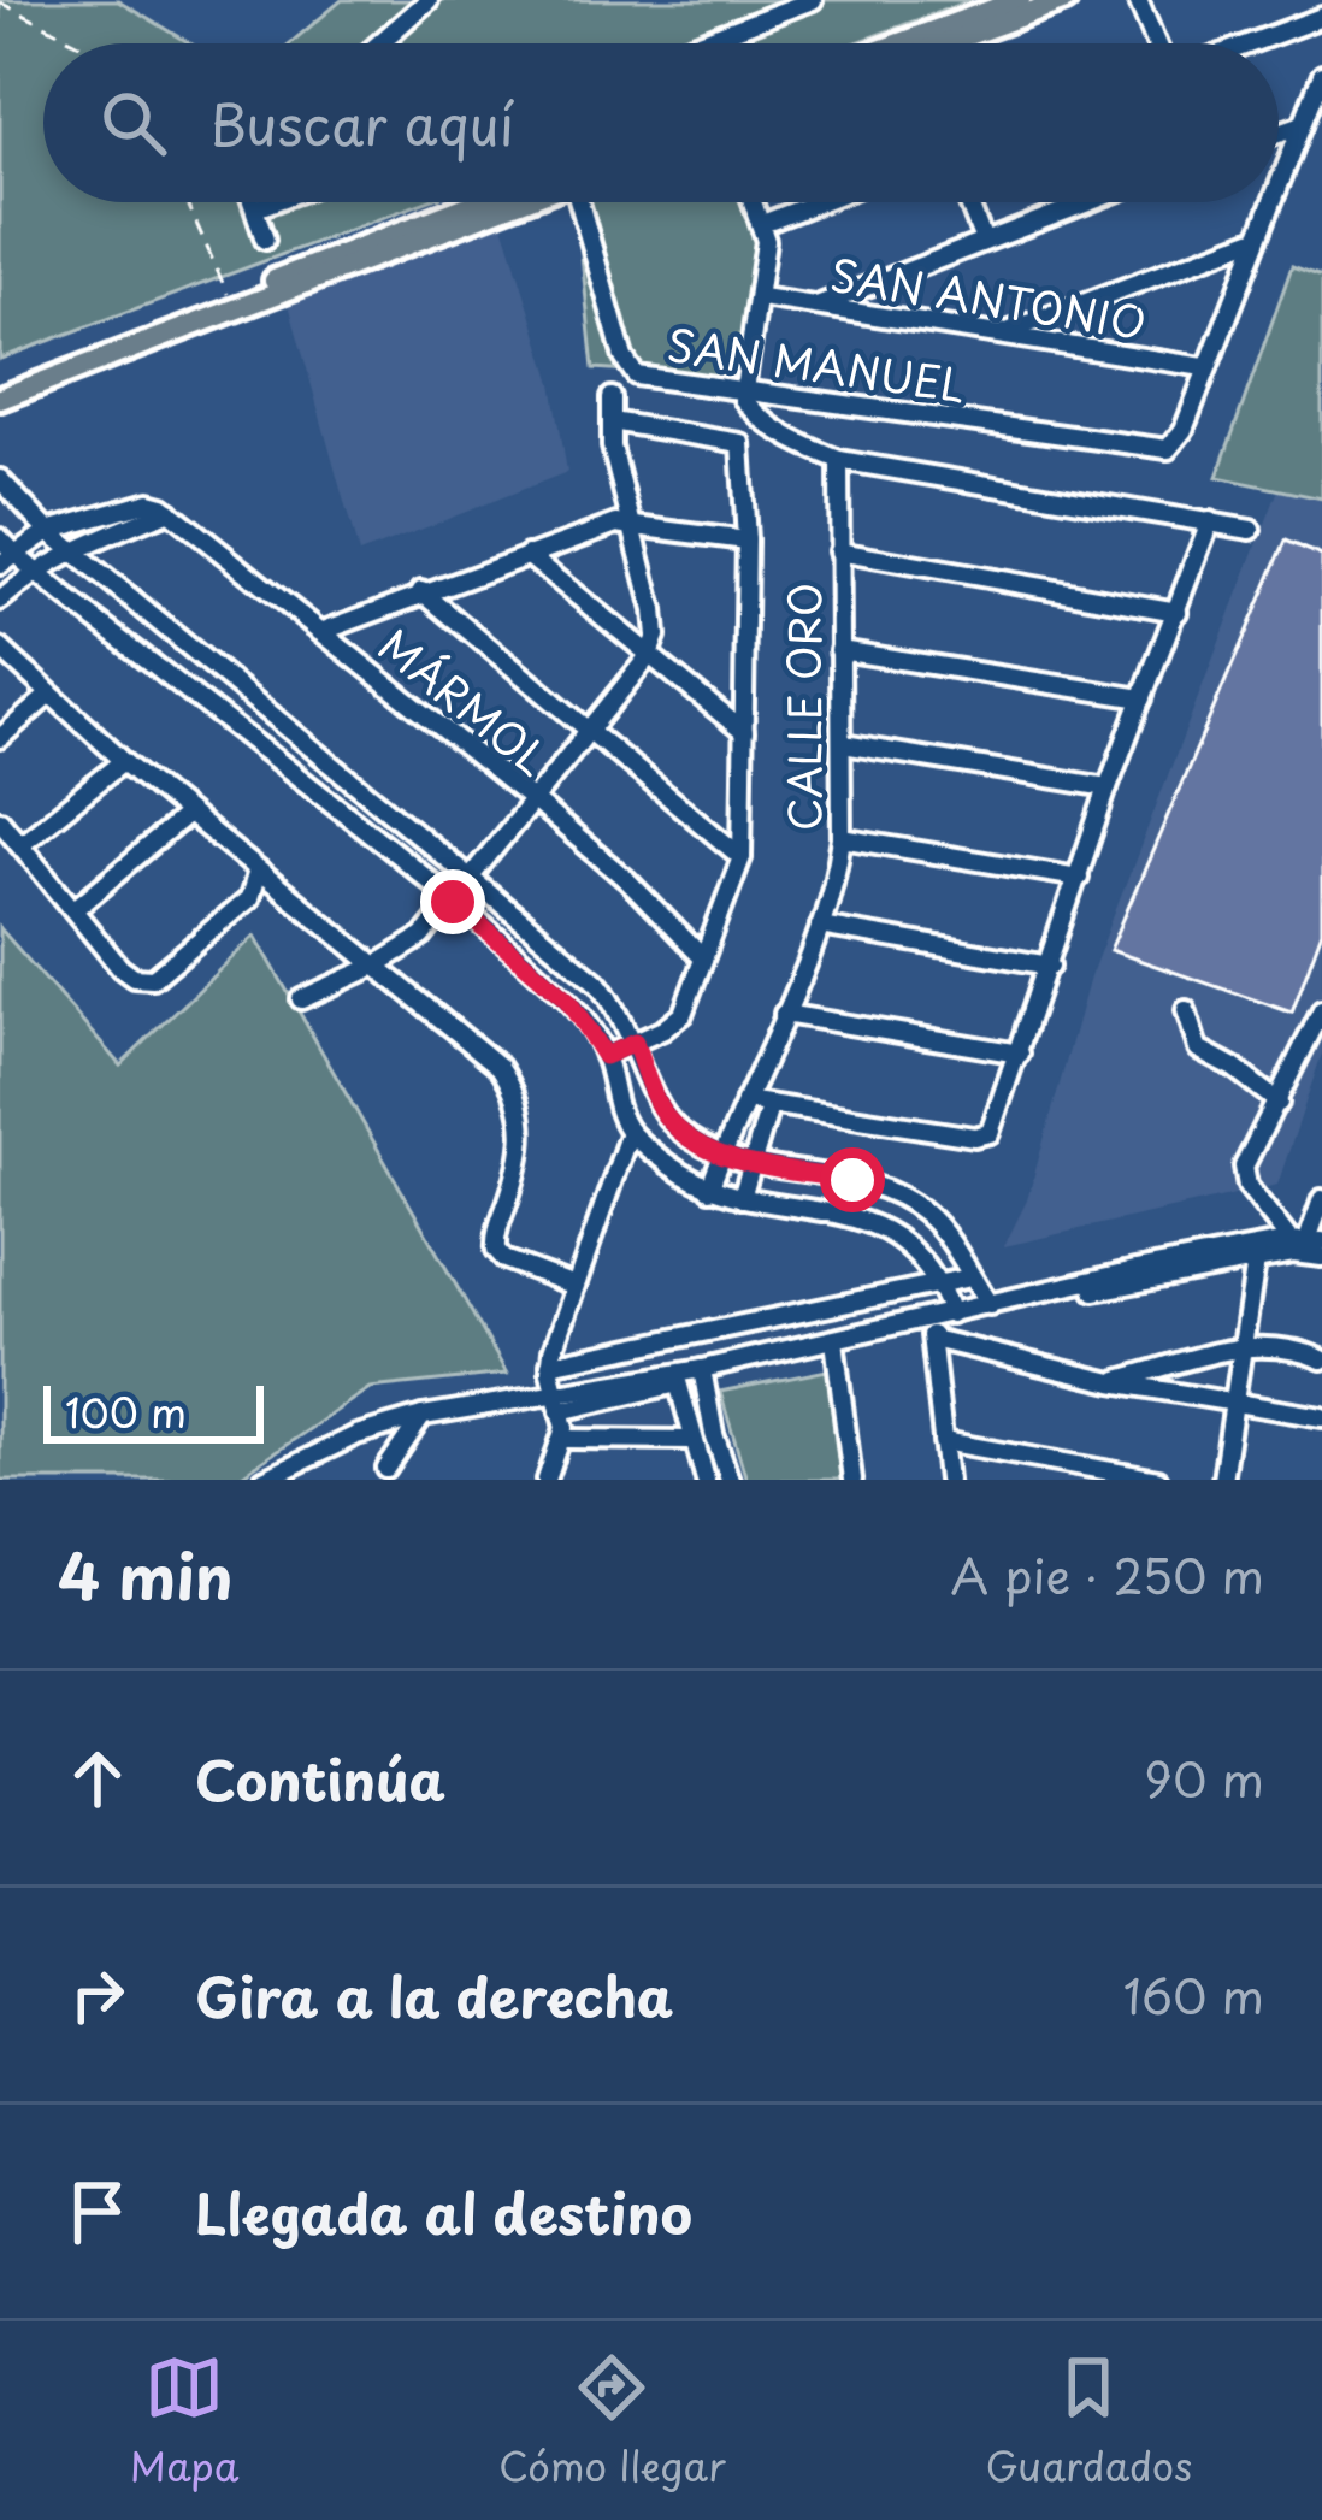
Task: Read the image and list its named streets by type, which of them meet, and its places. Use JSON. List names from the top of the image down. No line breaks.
{"streets":{"street":["SAN ANTONIO","SAN MANUEL","MÁRMOL","CALLE ORO"]},"crossings":[["SAN ANTONIO","SAN MANUEL"]],"scale_bar":"100 m","page":{"search":"Buscar aquí","scale":"100 m","heading":["4 min","A pie · 250 m"],"list":[["Continúa","90 m"],["Gira a la derecha","160 m"],"Llegada al destino"],"nav":["Mapa","Cómo llegar","Guardados"]}}
